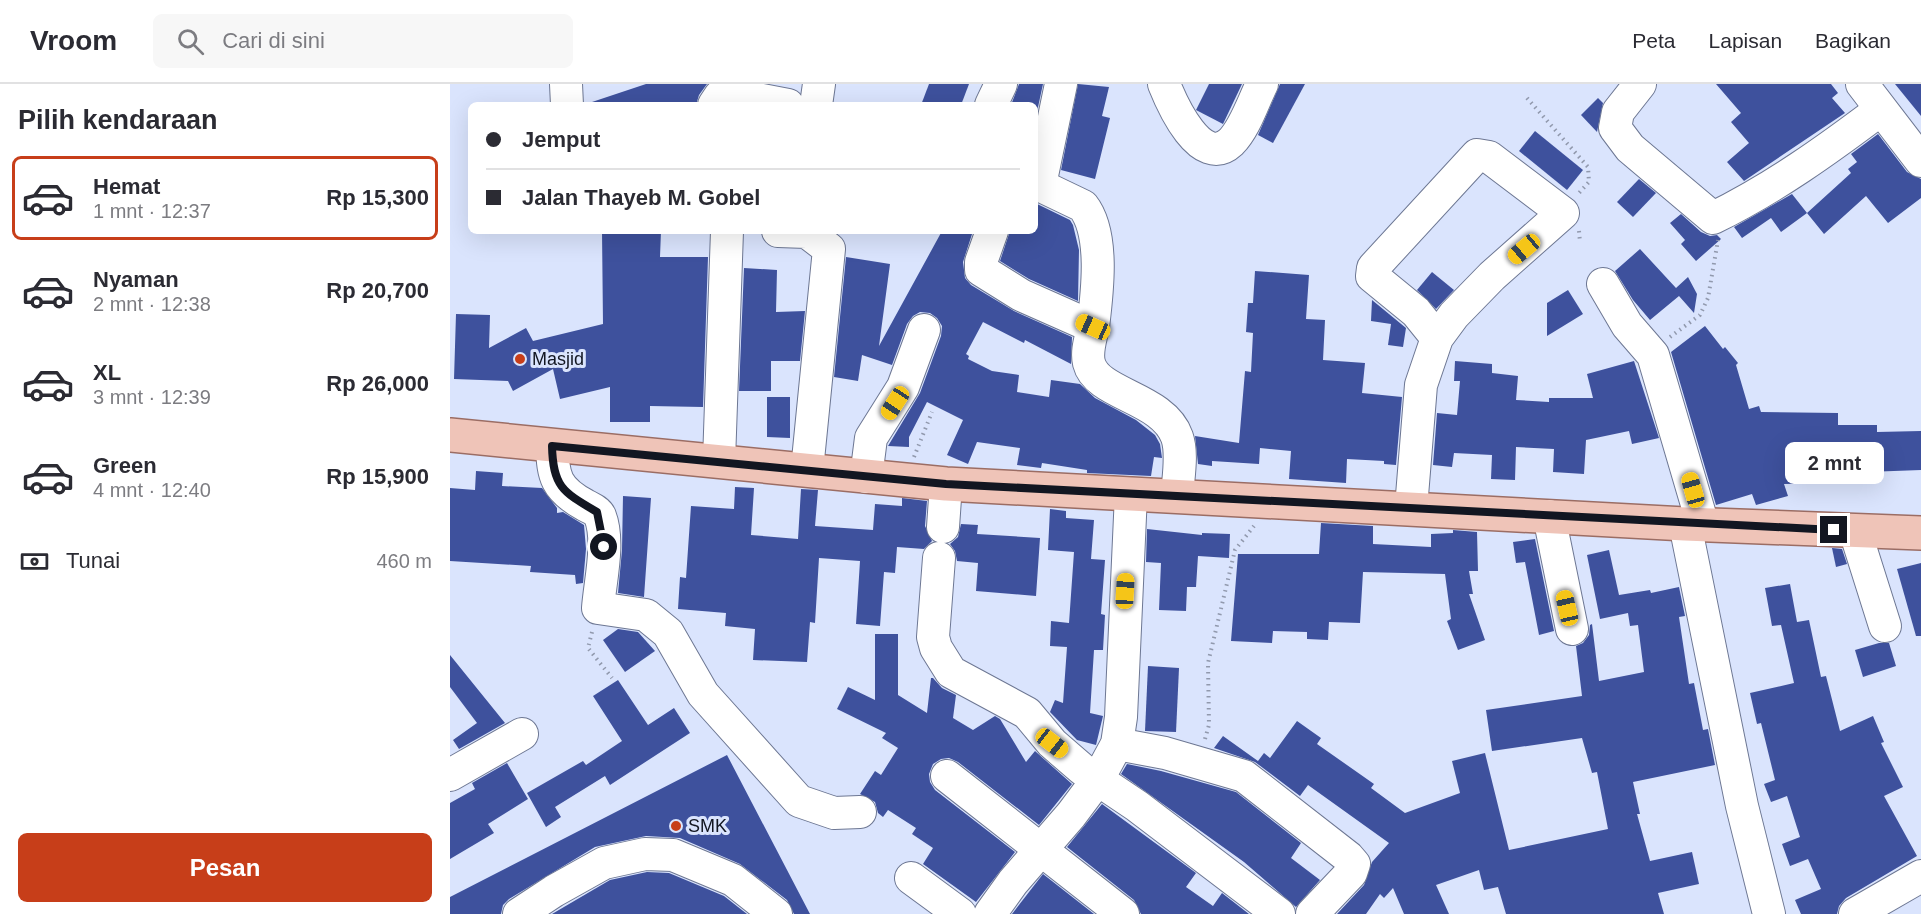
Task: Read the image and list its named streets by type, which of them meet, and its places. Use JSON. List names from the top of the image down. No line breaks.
{"places":["Masjid","SMK"],"page":{"header":"Vroom","search":"Cari di sini","nav":["Peta","Lapisan","Bagikan"],"heading":"Pilih kendaraan","banner":["Jemput","Jalan Thayeb M. Gobel"],"list":[{"name":"Hemat","note":"1 mnt · 12:37","value":"Rp 15,300"},{"name":"Nyaman","note":"2 mnt · 12:38","value":"Rp 20,700"},{"name":"XL","note":"3 mnt · 12:39","value":"Rp 26,000"},{"name":"Green","note":"4 mnt · 12:40","value":"Rp 15,900"}],"bubble":"2 mnt","pay":["Tunai","460 m"],"buttons":"Pesan"}}
